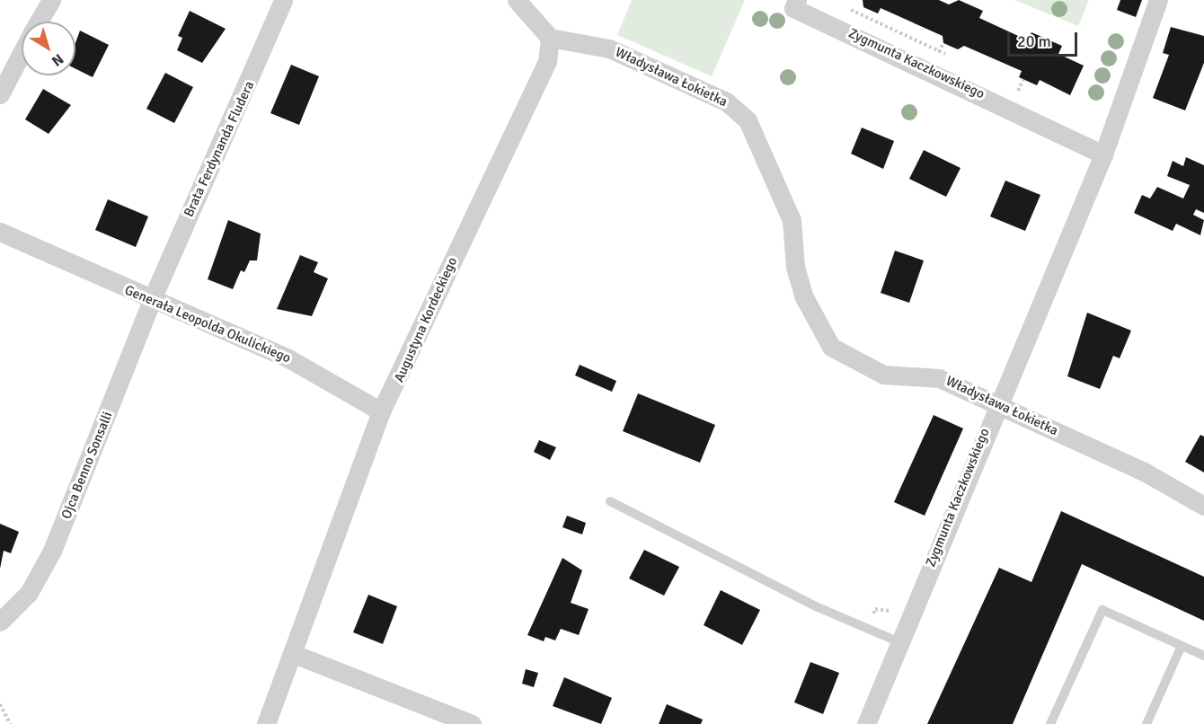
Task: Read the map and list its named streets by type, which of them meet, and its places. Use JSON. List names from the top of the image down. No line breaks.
{"streets":{"street":["Zygmunta Kaczkowskiego","Władysława Łokietka","Brata Ferdynanda Fludera","Augustyna Kordeckiego","Generała Leopolda Okulickiego","Ojca Benno Sonsalli"]},"crossings":[["Zygmunta Kaczkowskiego","Władysława Łokietka"],["Władysława Łokietka","Augustyna Kordeckiego"],["Brata Ferdynanda Fludera","Generała Leopolda Okulickiego"],["Brata Ferdynanda Fludera","Ojca Benno Sonsalli"],["Augustyna Kordeckiego","Generała Leopolda Okulickiego"],["Generała Leopolda Okulickiego","Ojca Benno Sonsalli"]],"scale_bar":"20 m","north":"bottom right"}
